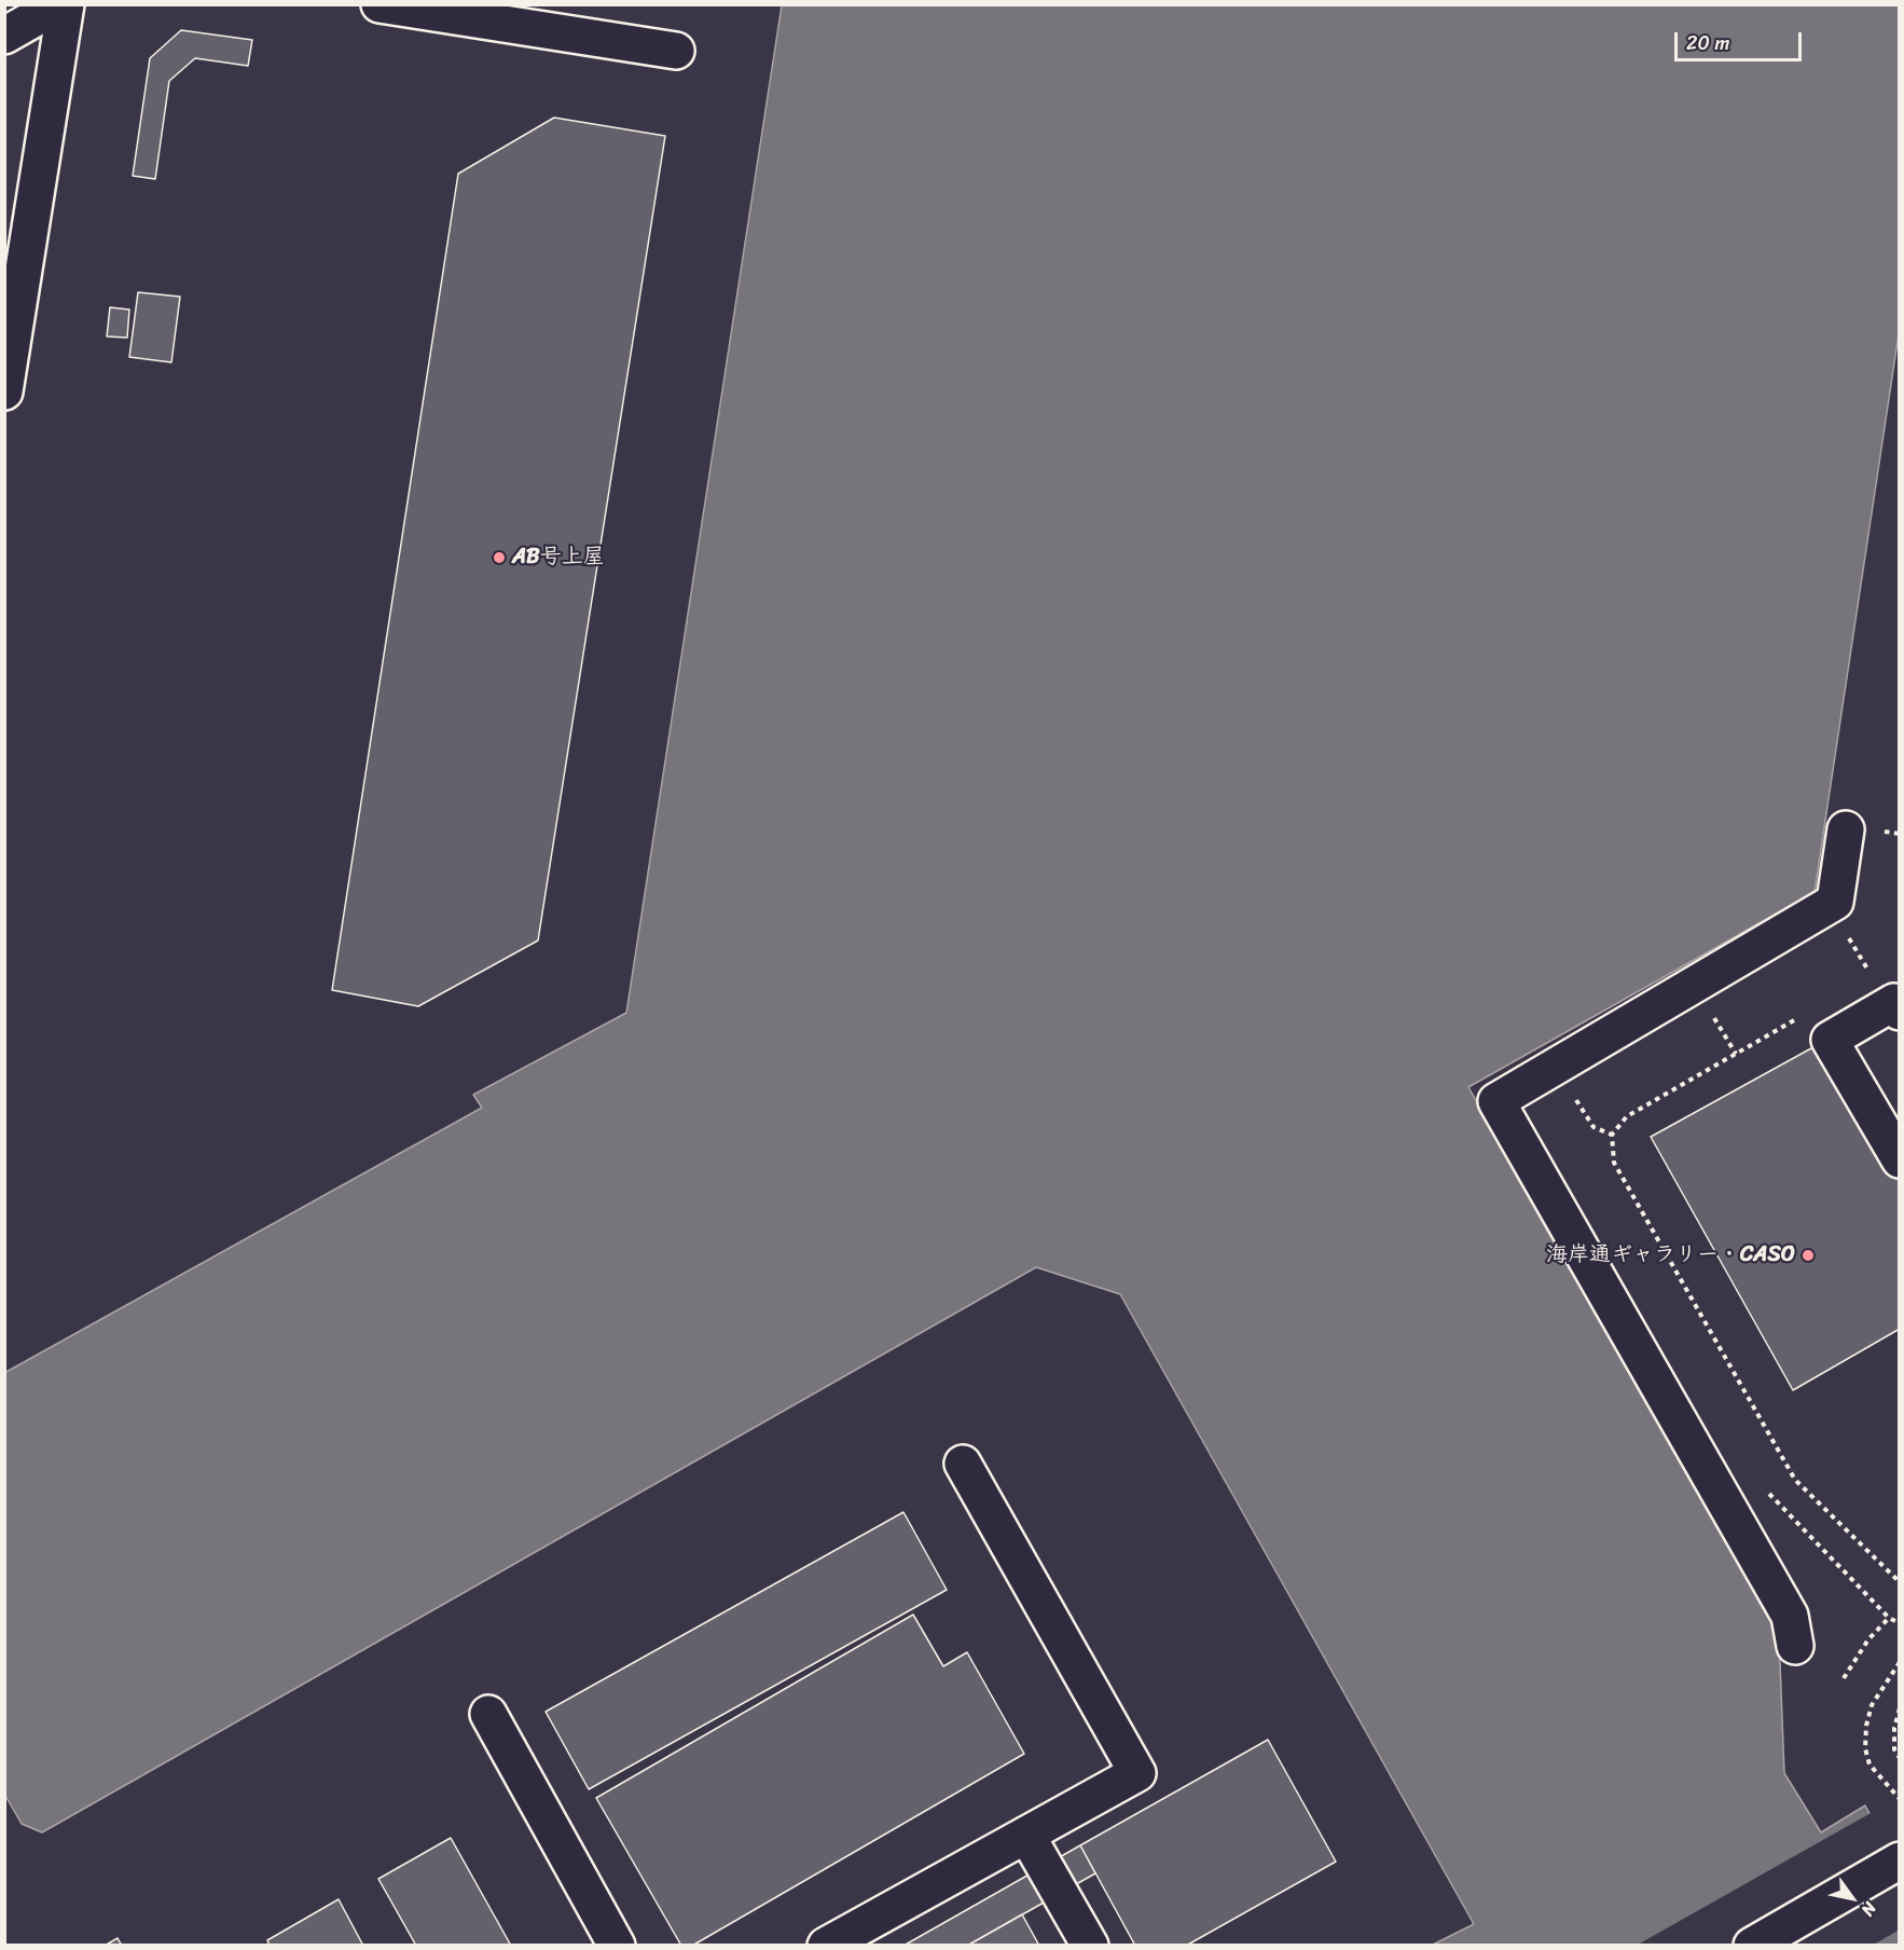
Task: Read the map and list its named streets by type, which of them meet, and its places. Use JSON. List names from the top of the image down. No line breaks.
{"places":["AB号上屋","海岸通ギャラリー・CASO"],"scale_bar":"20 m","north":"bottom right"}
